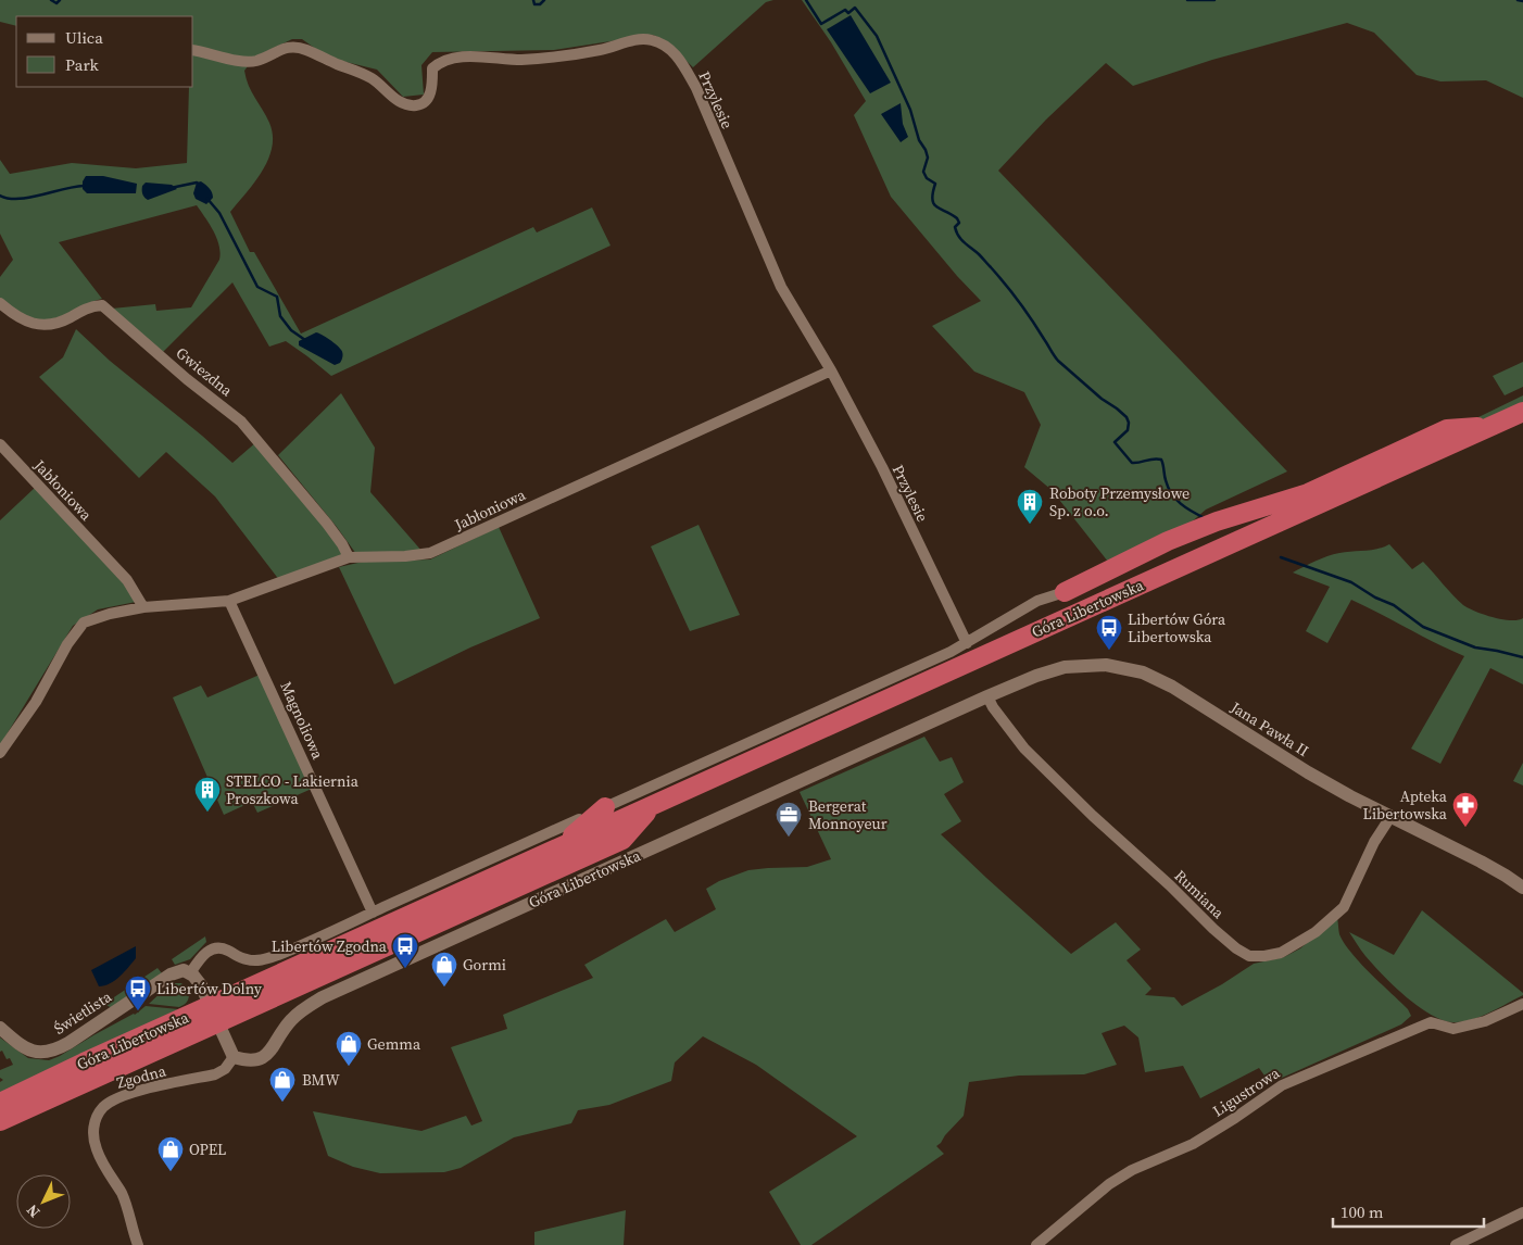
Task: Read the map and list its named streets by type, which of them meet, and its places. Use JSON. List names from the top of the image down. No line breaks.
{"streets":{"highway":["Góra Libertowska"],"street":["Przylesie","Gwiezdna","Jabłoniowa","Magnoliowa","Jana Pawła II","Rumiana","Świetlista","Zgodna","Ligustrowa"]},"crossings":[["Przylesie","Jabłoniowa"],["Przylesie","Góra Libertowska"],["Gwiezdna","Jabłoniowa"],["Jabłoniowa","Magnoliowa"],["Góra Libertowska","Jana Pawła II"],["Góra Libertowska","Rumiana"],["Góra Libertowska","Zgodna"],["Jana Pawła II","Rumiana"]],"places":{"building":["Roboty Przemysłowe Sp. z o.o.","STELCO - Lakiernia Proszkowa"],"bus stop":["Libertów Góra Libertowska","Libertów Zgodna","Libertów Dolny"],"pharmacy":["Apteka Libertowska"],"office":["Bergerat Monnoyeur"],"shop":["Gormi","Gemma","BMW","OPEL"]},"legend":["Ulica","Park"],"scale_bar":"100 m","north":"bottom left"}
